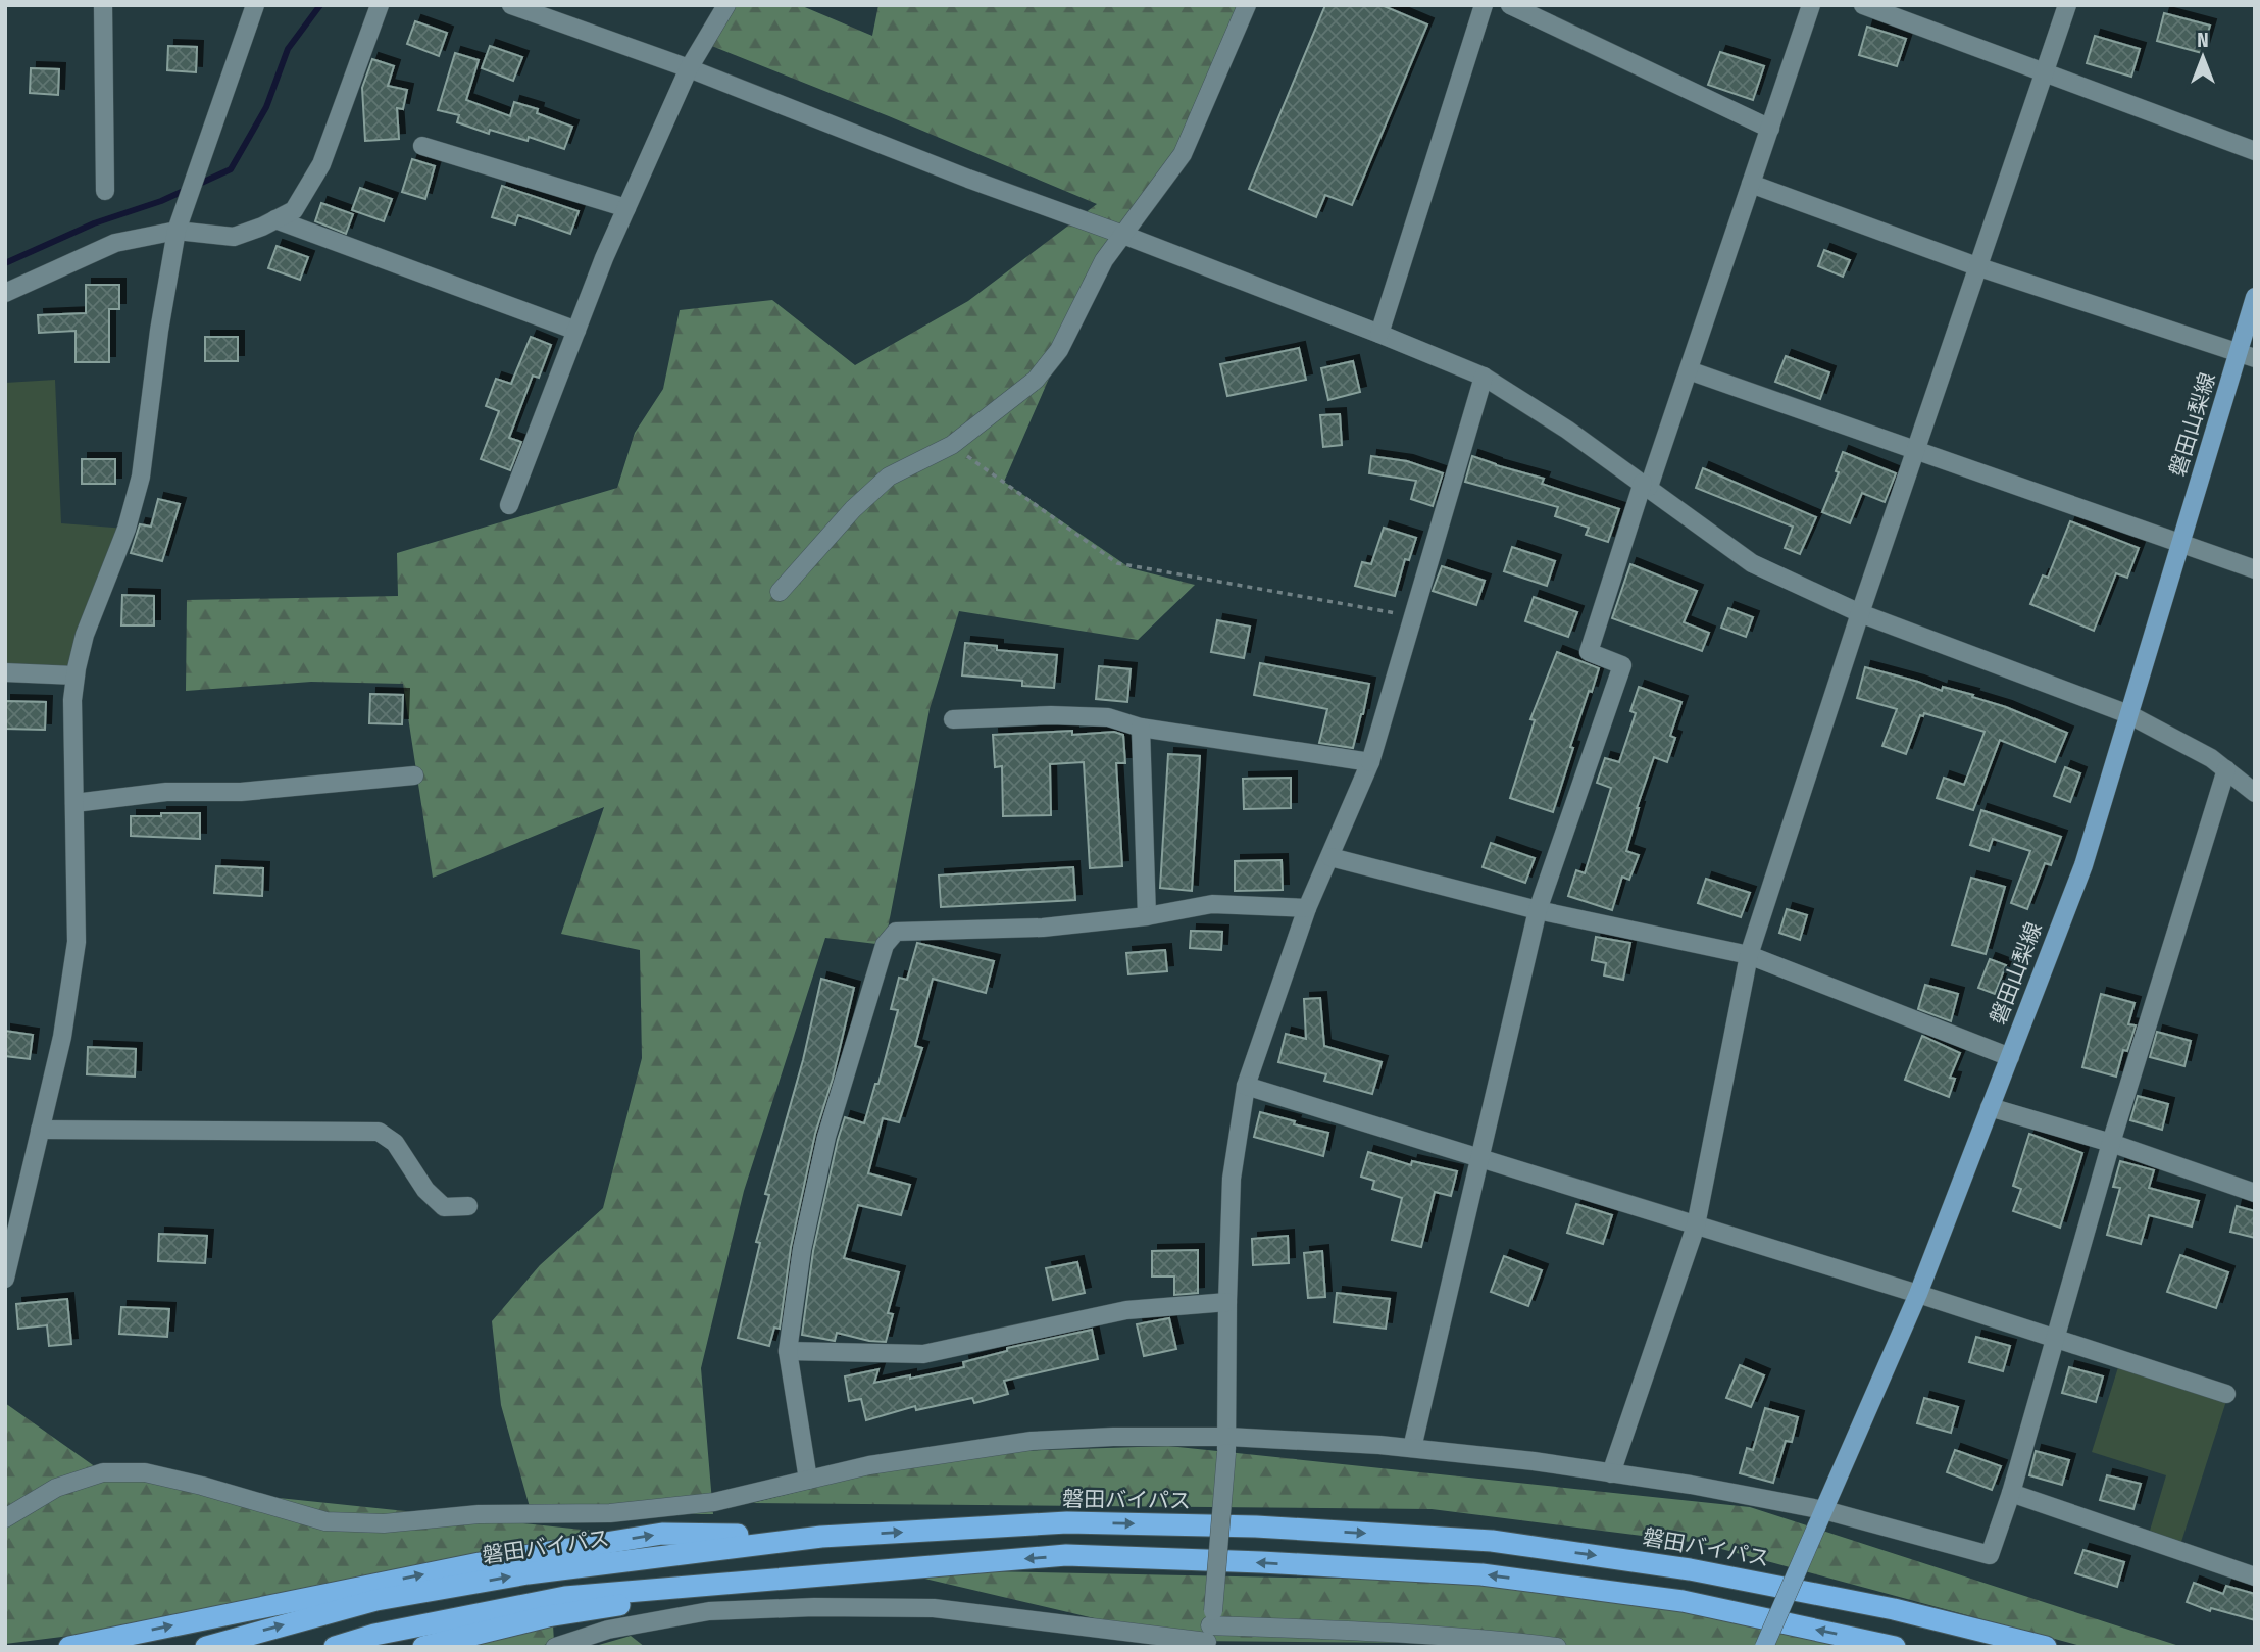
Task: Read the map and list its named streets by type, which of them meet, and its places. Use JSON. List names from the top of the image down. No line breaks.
{"streets":{"highway":["磐田バイパス"],"main road":["磐田山梨線"]},"north":"top"}
